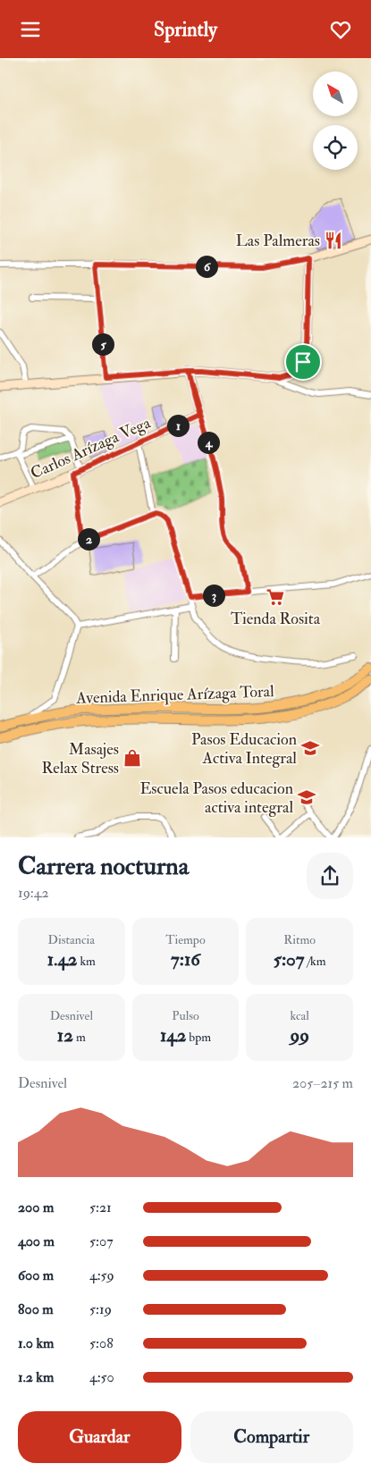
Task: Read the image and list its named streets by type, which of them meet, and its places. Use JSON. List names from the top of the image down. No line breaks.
{"streets":{"main road":["Avenida Enrique Arízaga Toral"],"street":["Carlos Arízaga Vega"]},"places":{"restaurant":["Las Palmeras"],"supermarket":["Tienda Rosita"],"school or university":["Pasos Educacion Activa Integral","Escuela Pasos educacion activa integral"],"shop":["Masajes Relax Stress"]},"north":"top left","page":{"header":"Sprintly","pins":["6","5","1","4","2","3"],"heading":["Carrera nocturna","19:42"],"stats":[["Distancia","1.42 km"],["Tiempo","7:16"],["Ritmo","5:07 /km"],["Desnivel","12 m"],["Pulso","142 bpm"],["kcal","99"]],"chart":["Desnivel","205–215 m"],"list":[{"name":"200 m","note":"5:21"},{"name":"400 m","note":"5:07"},{"name":"600 m","note":"4:59"},{"name":"800 m","note":"5:19"},{"name":"1.0 km","note":"5:08"},{"name":"1.2 km","note":"4:50"}],"buttons":["Guardar","Compartir"]}}
